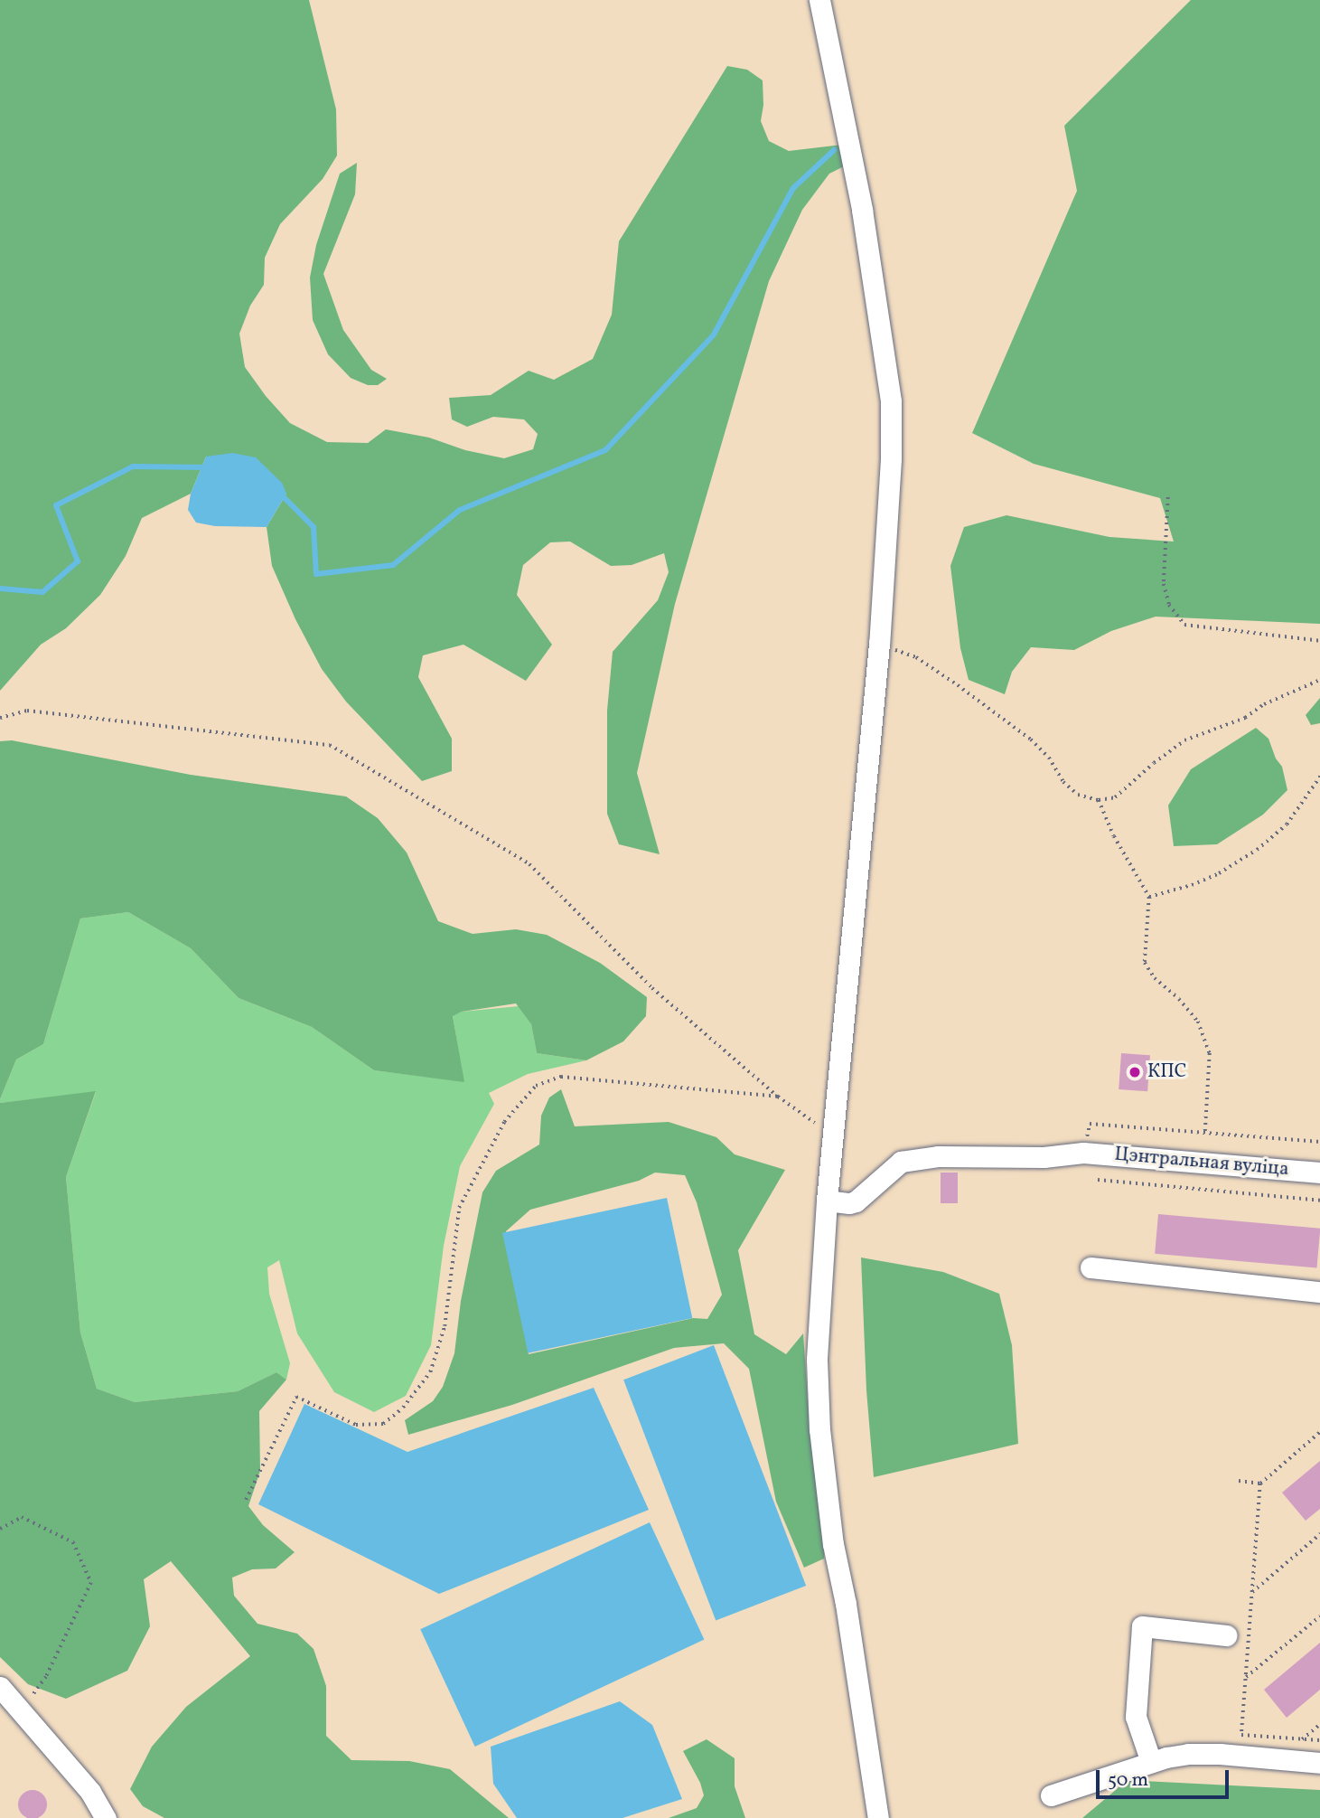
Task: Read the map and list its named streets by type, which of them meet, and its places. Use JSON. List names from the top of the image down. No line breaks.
{"streets":{"street":["Цэнтральная вуліца"]},"places":["КПС"],"scale_bar":"50 m"}
